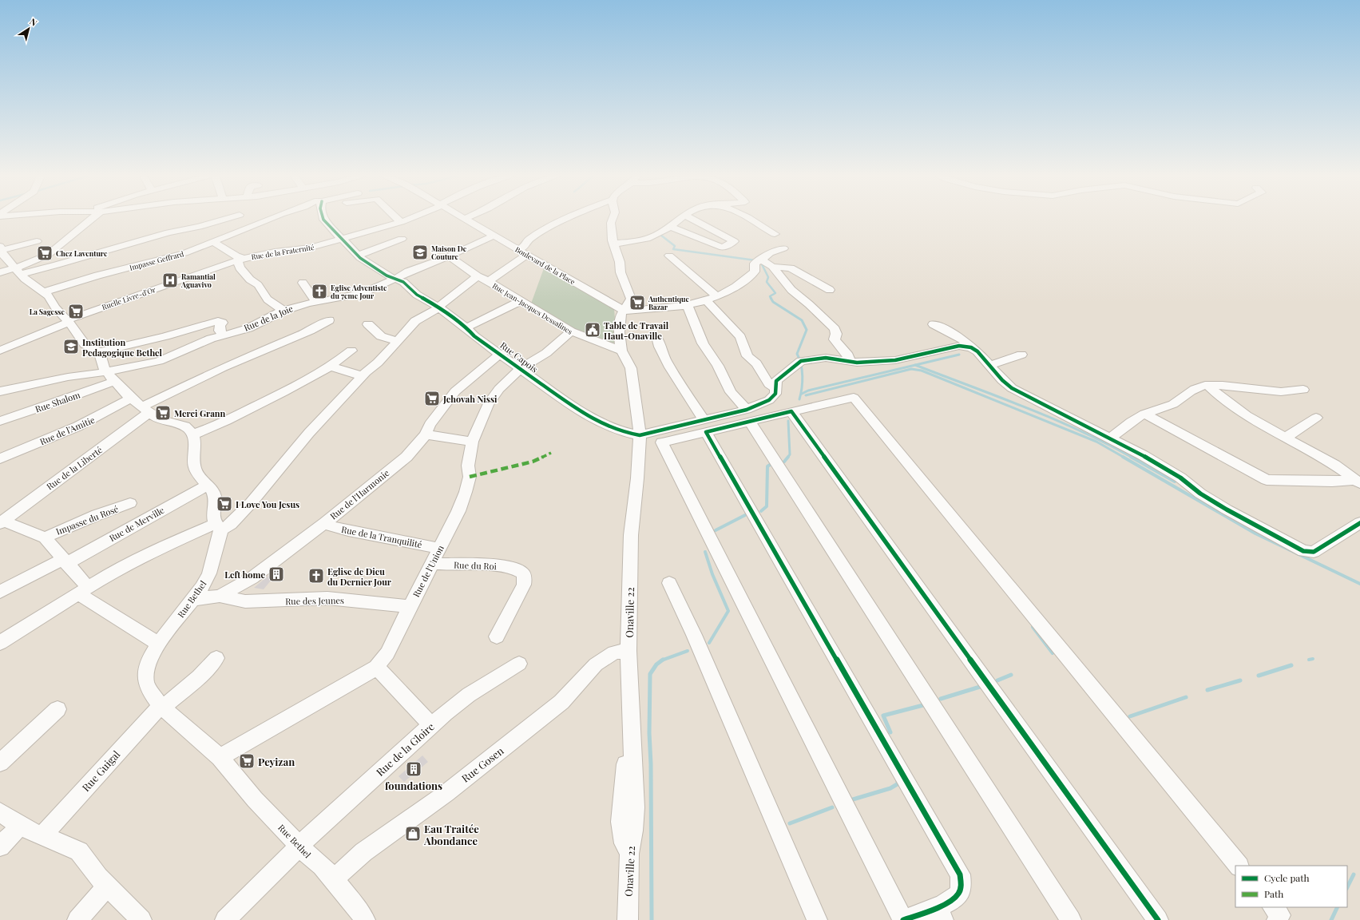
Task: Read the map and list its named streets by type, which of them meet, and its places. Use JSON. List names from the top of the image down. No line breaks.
{"streets":{"street":["Rue de la Fraternité","Impasse Geffrard","Boulevard de la Place","Ruelle Livre-d'Or","Rue Jean-Jacques Dessalines","Rue de la Joie","Rue Capois","Rue Shalom","Rue de l'Amitie","Rue de la Liberté","Rue de l'Harmonie","Impasse du Rosé","Rue de Merville","Rue de la Tranquilité","Rue du Roi","Rue de l'Union","Rue Bethel","Rue des Jeunes","Onaville 22","Rue de la Gloire","Rue Gosen","Rue Guigal"]},"crossings":[["Rue de la Fraternité","Impasse Geffrard"],["Rue de la Fraternité","Ruelle Livre-d'Or"],["Rue de la Fraternité","Rue Capois"],["Boulevard de la Place","Rue de la Joie"],["Boulevard de la Place","Onaville 22"],["Rue Jean-Jacques Dessalines","Rue de la Joie"],["Rue Jean-Jacques Dessalines","Rue de l'Union"],["Rue Jean-Jacques Dessalines","Onaville 22"],["Rue de la Joie","Rue Capois"],["Rue de la Joie","Rue Shalom"],["Rue Capois","Rue de l'Harmonie"],["Rue Capois","Rue de l'Union"],["Rue Capois","Onaville 22"],["Rue de l'Amitie","Rue de la Liberté"],["Rue de l'Harmonie","Rue de la Tranquilité"],["Rue de l'Harmonie","Rue Bethel"],["Rue de l'Harmonie","Rue des Jeunes"],["Rue de Merville","Rue Bethel"],["Rue de la Tranquilité","Rue de l'Union"],["Rue du Roi","Rue de l'Union"],["Rue de l'Union","Rue Bethel"],["Rue de l'Union","Rue des Jeunes"],["Rue Bethel","Rue de la Gloire"],["Rue Bethel","Rue Gosen"],["Rue Bethel","Rue Guigal"],["Onaville 22","Rue Gosen"]],"places":{"school or university":["Maison De Couture","Institution Pedagogique Bethel"],"supermarket":["Chez Laventure","Authentique Bazar","La Sagesse","Jehovah Nissi","Merci Grann","I Love You Jesus","Peyizan"],"hospital":["Ramantial Aguavivo"],"church":["Eglise Adventiste du 7eme Jour","Eglise de Dieu du Dernier Jour"],"public building":["Table de Travail Haut-Onaville"],"building":["Left home","foundations"],"shop":["Eau Traitée Abondance"]},"legend":["Cycle path","Path"],"north":"top right"}
